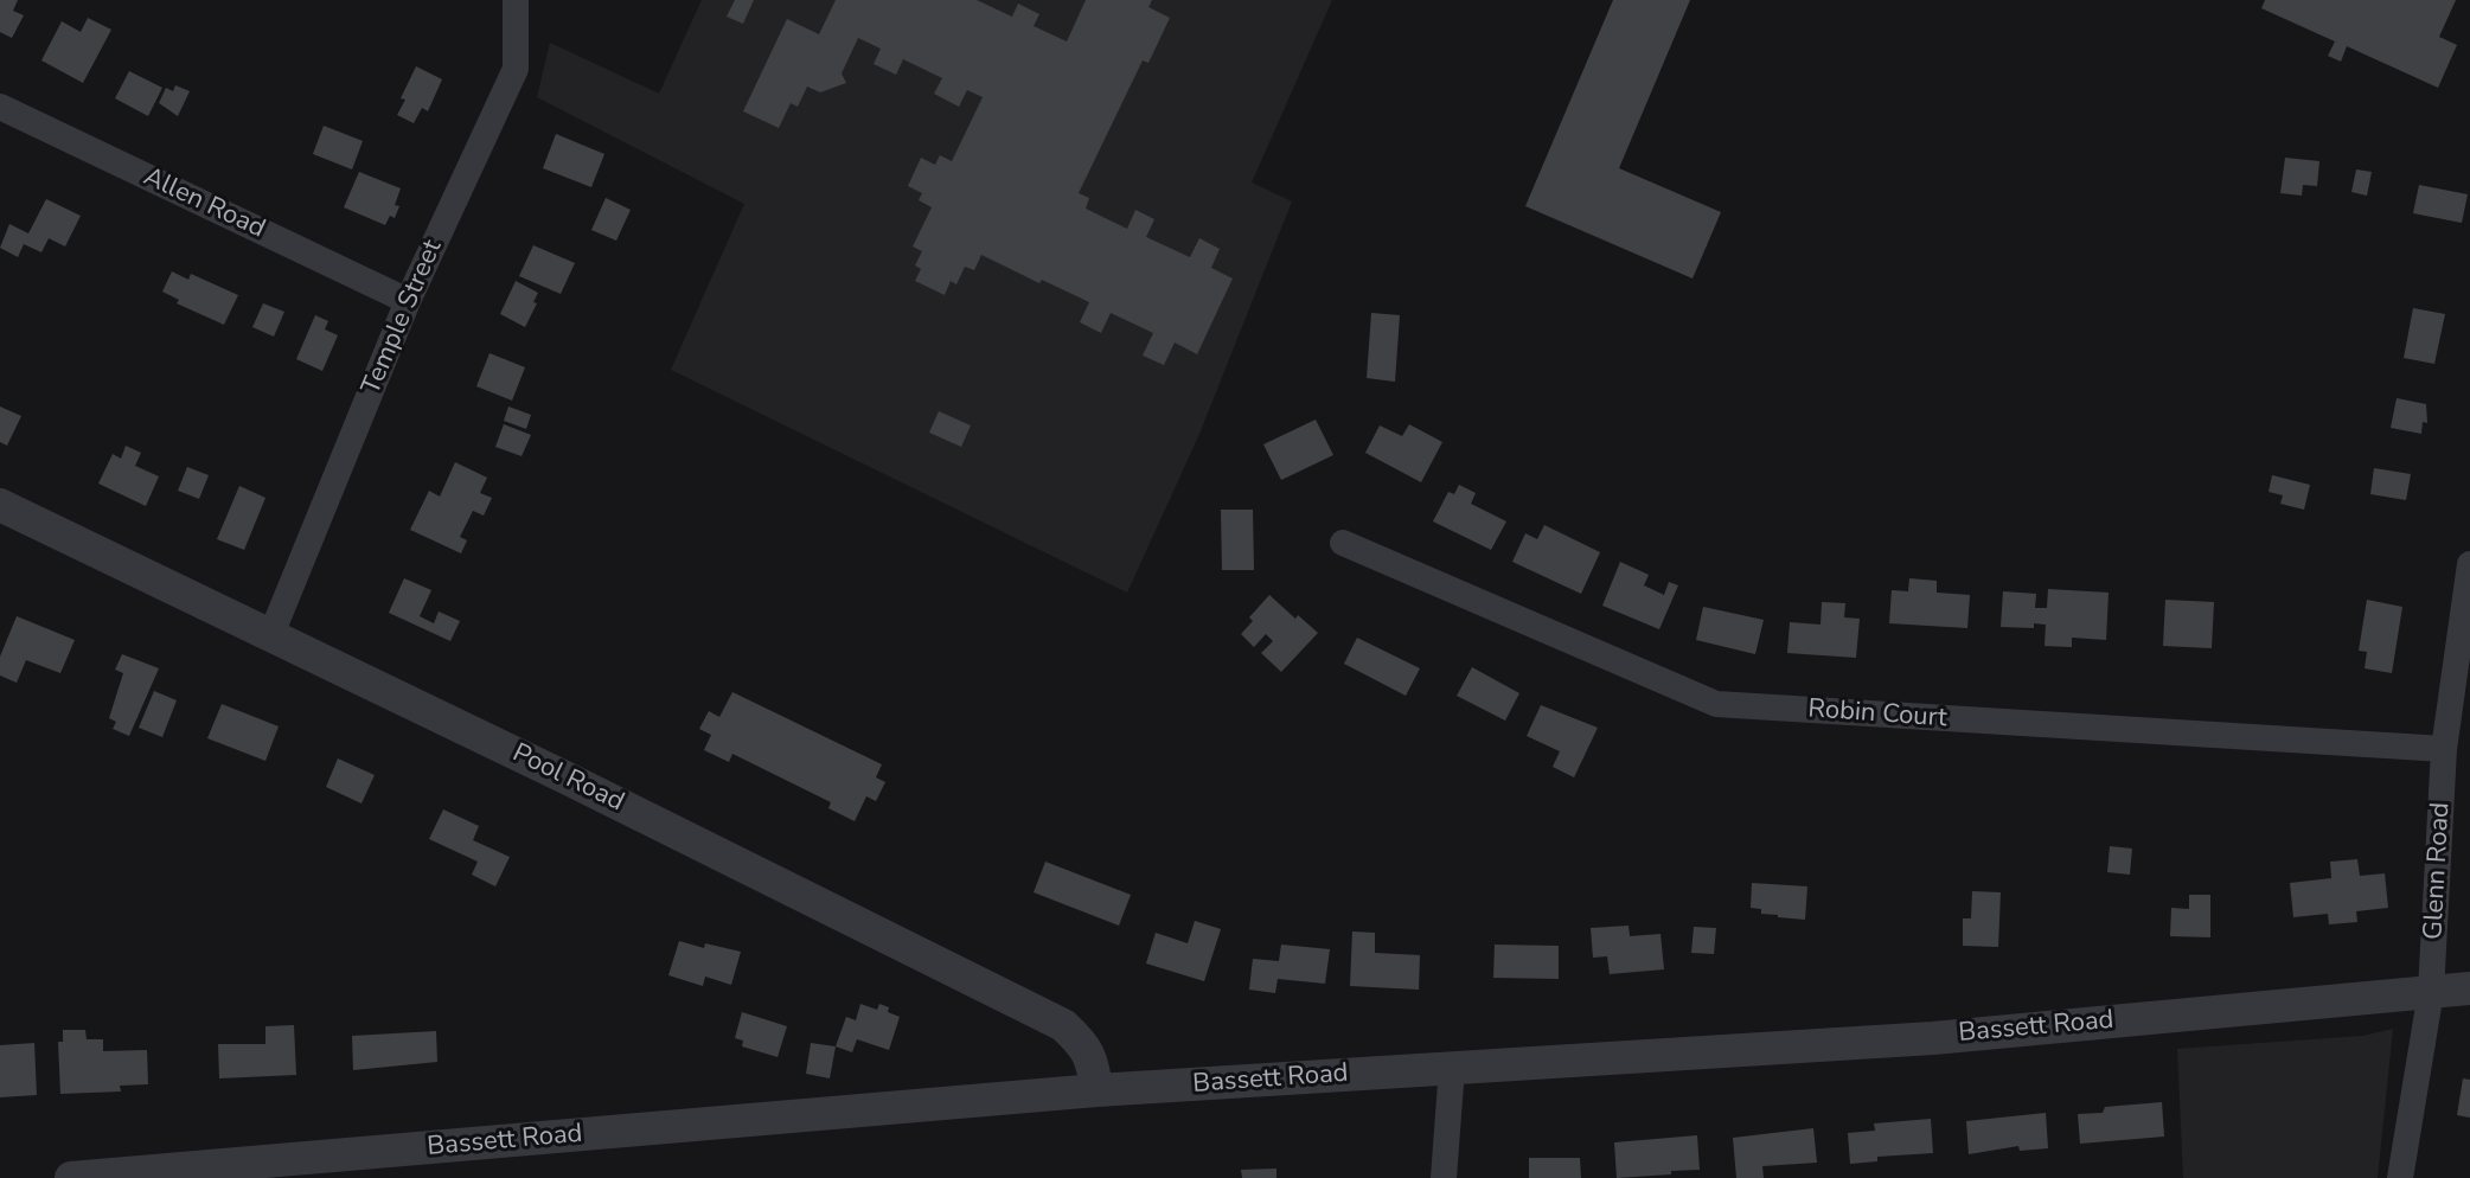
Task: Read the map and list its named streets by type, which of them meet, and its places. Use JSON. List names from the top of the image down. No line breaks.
{"streets":{"street":["Allen Road","Temple Street","Robin Court","Pool Road","Glenn Road","Bassett Road"]},"crossings":[["Allen Road","Temple Street"],["Temple Street","Pool Road"],["Robin Court","Glenn Road"],["Pool Road","Bassett Road"],["Glenn Road","Bassett Road"]]}
